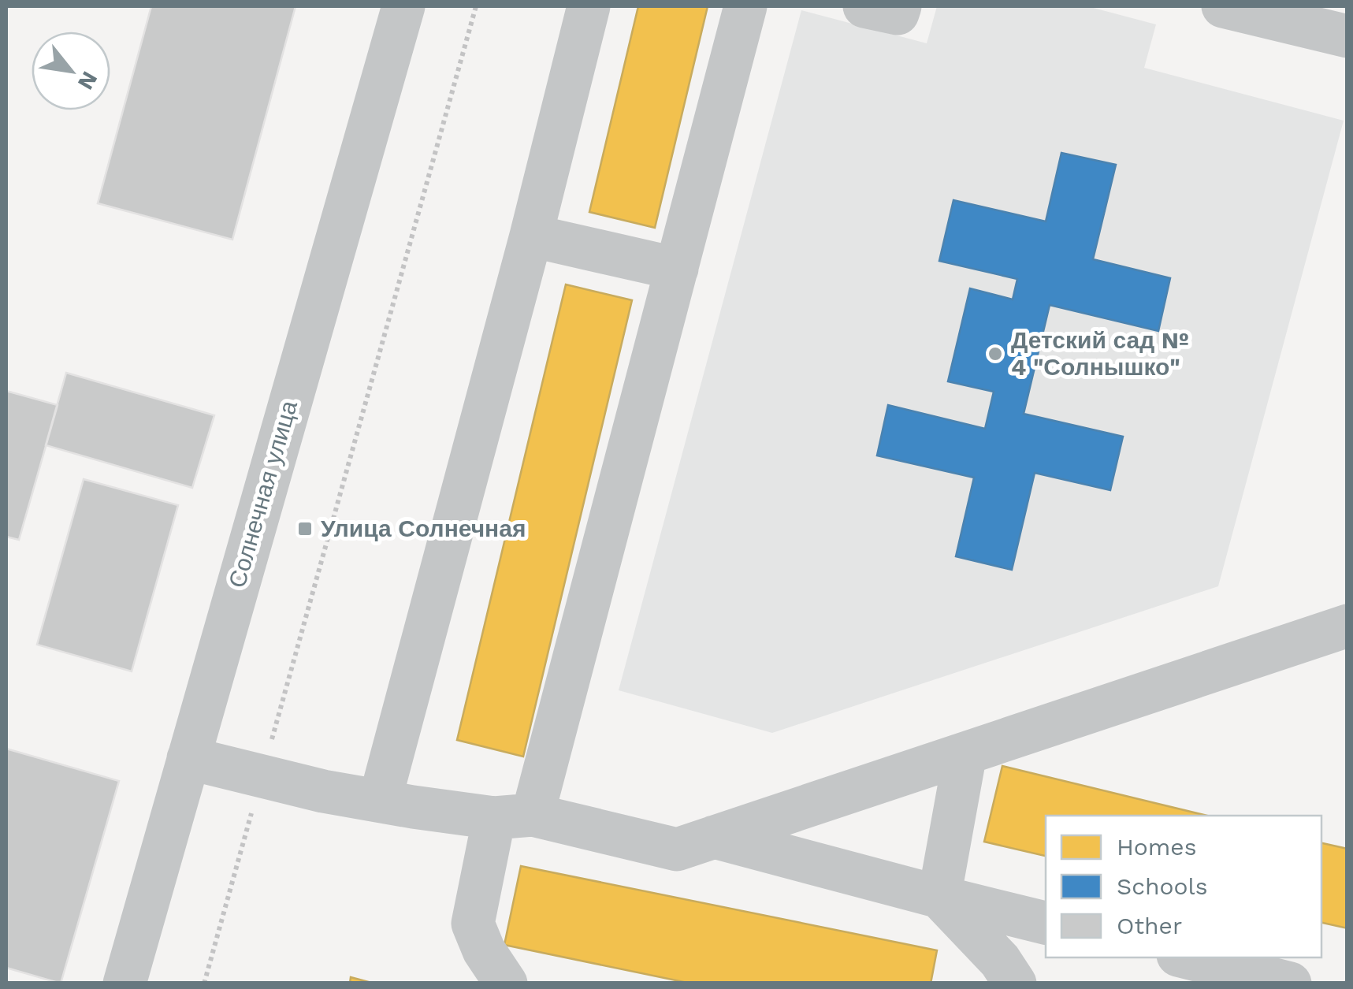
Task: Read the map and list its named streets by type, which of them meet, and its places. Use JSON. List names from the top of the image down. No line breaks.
{"streets":{"street":["Солнечная улица"]},"places":{"other":["Детский сад № 4 \"Солнышко\""],"transit":["Улица Солнечная"]},"legend":["Homes","Schools","Other"],"north":"bottom right"}
